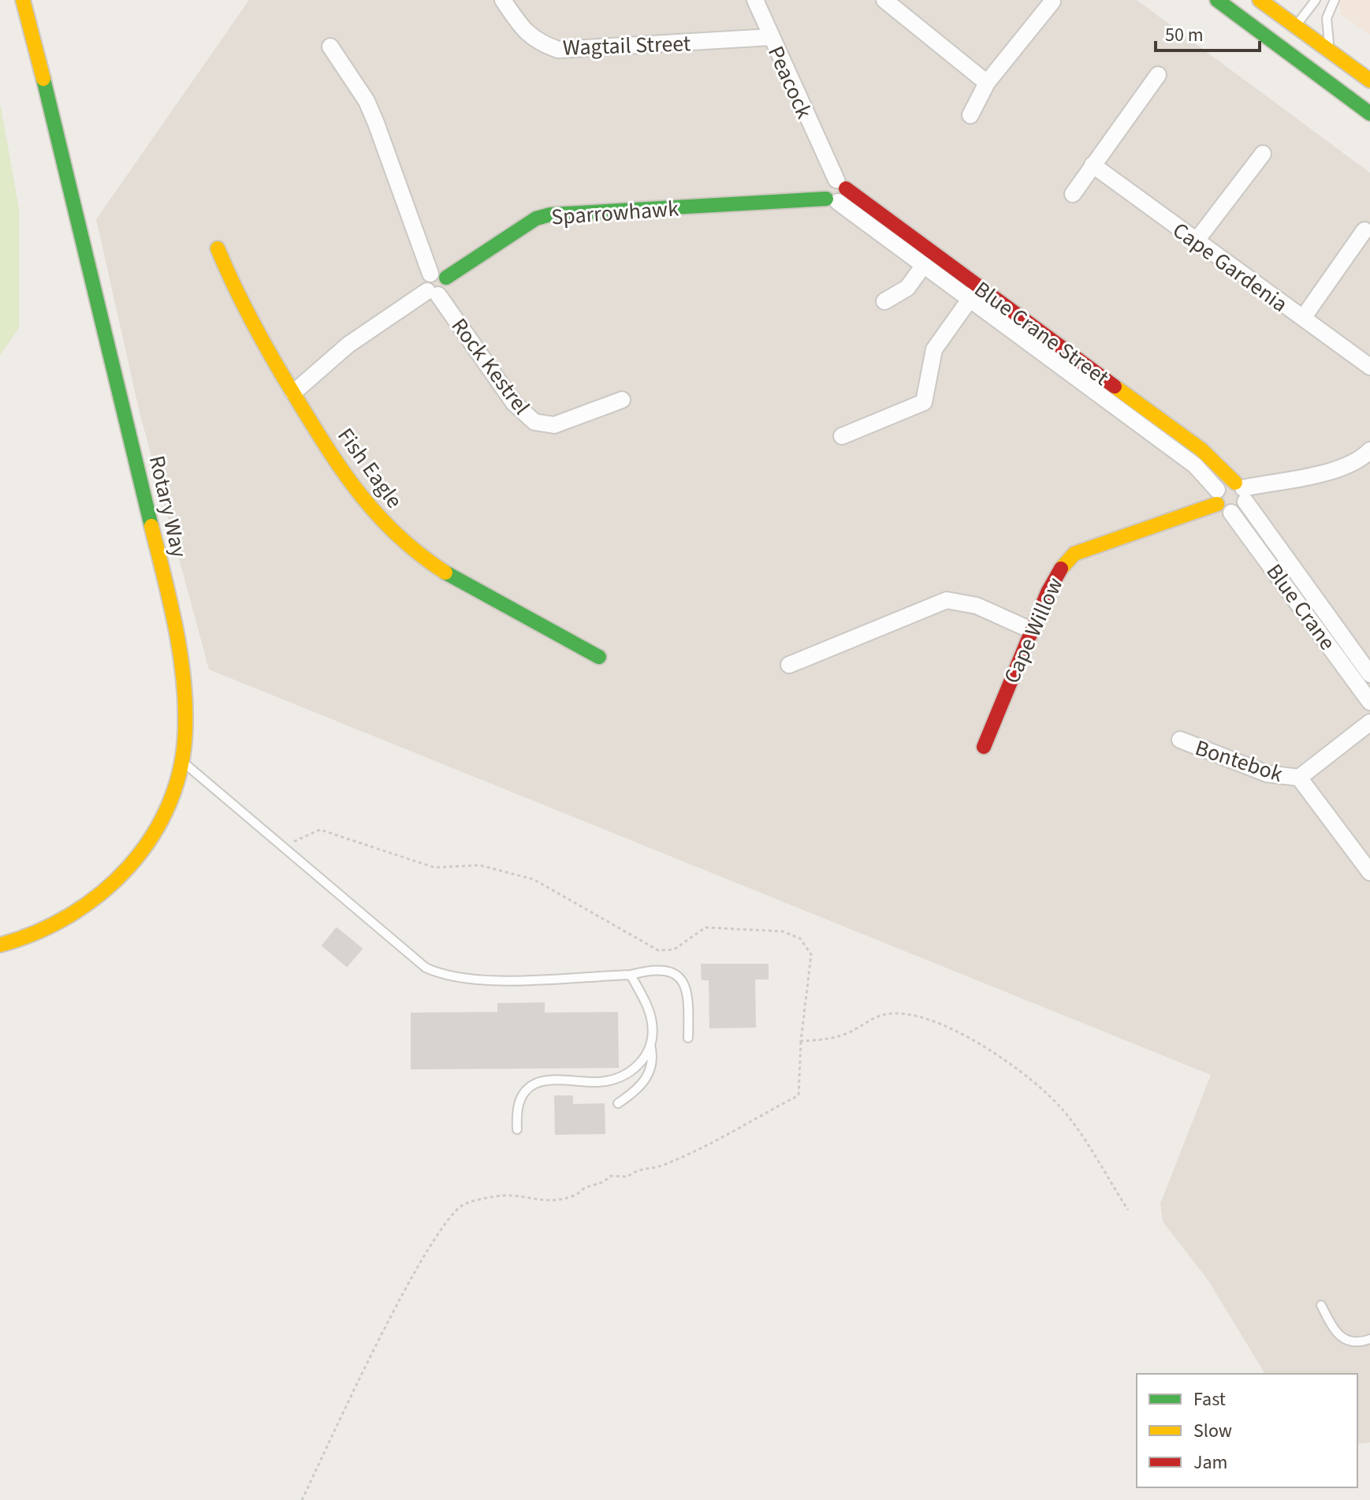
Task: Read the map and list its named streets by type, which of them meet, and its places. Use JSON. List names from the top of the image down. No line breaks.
{"streets":{"street":["Wagtail Street","Peacock","Sparrowhawk","Cape Gardenia","Blue Crane Street","Rock Kestrel","Fish Eagle","Rotary Way","Blue Crane","Cape Willow","Bontebok"]},"crossings":[["Wagtail Street","Peacock"],["Peacock","Blue Crane Street"],["Blue Crane Street","Blue Crane"],["Blue Crane Street","Cape Willow"],["Blue Crane","Cape Willow"]],"legend":["Fast","Slow","Jam"],"scale_bar":"50 m"}
